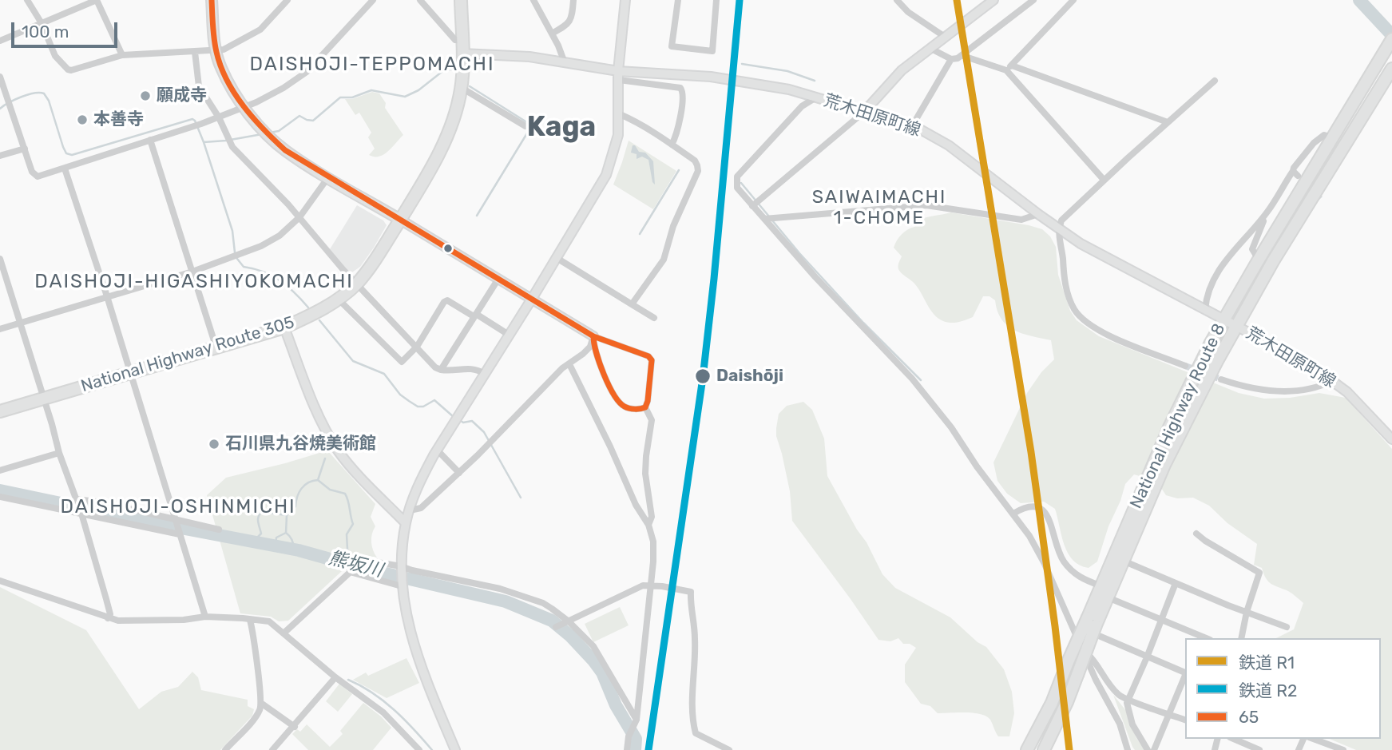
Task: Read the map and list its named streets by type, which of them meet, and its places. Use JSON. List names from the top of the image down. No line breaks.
{"streets":{"highway":["National Highway Route 305","National Highway Route 8"],"main road":["荒木田原町線"]},"crossings":[["荒木田原町線","National Highway Route 305"],["荒木田原町線","National Highway Route 8"]],"districts":["DAISHOJI-TEPPOMACHI","Kaga","SAIWAIMACHI 1-CHOME","DAISHOJI-HIGASHIYOKOMACHI","DAISHOJI-OSHINMICHI"],"water":["熊坂川"],"places":["願成寺","本善寺","Daishōji","石川県九谷焼美術館"],"lines":["rail line R1","rail line R2","transit line 65"],"legend":["鉄道 R1","鉄道 R2","65"],"scale_bar":"100 m"}
